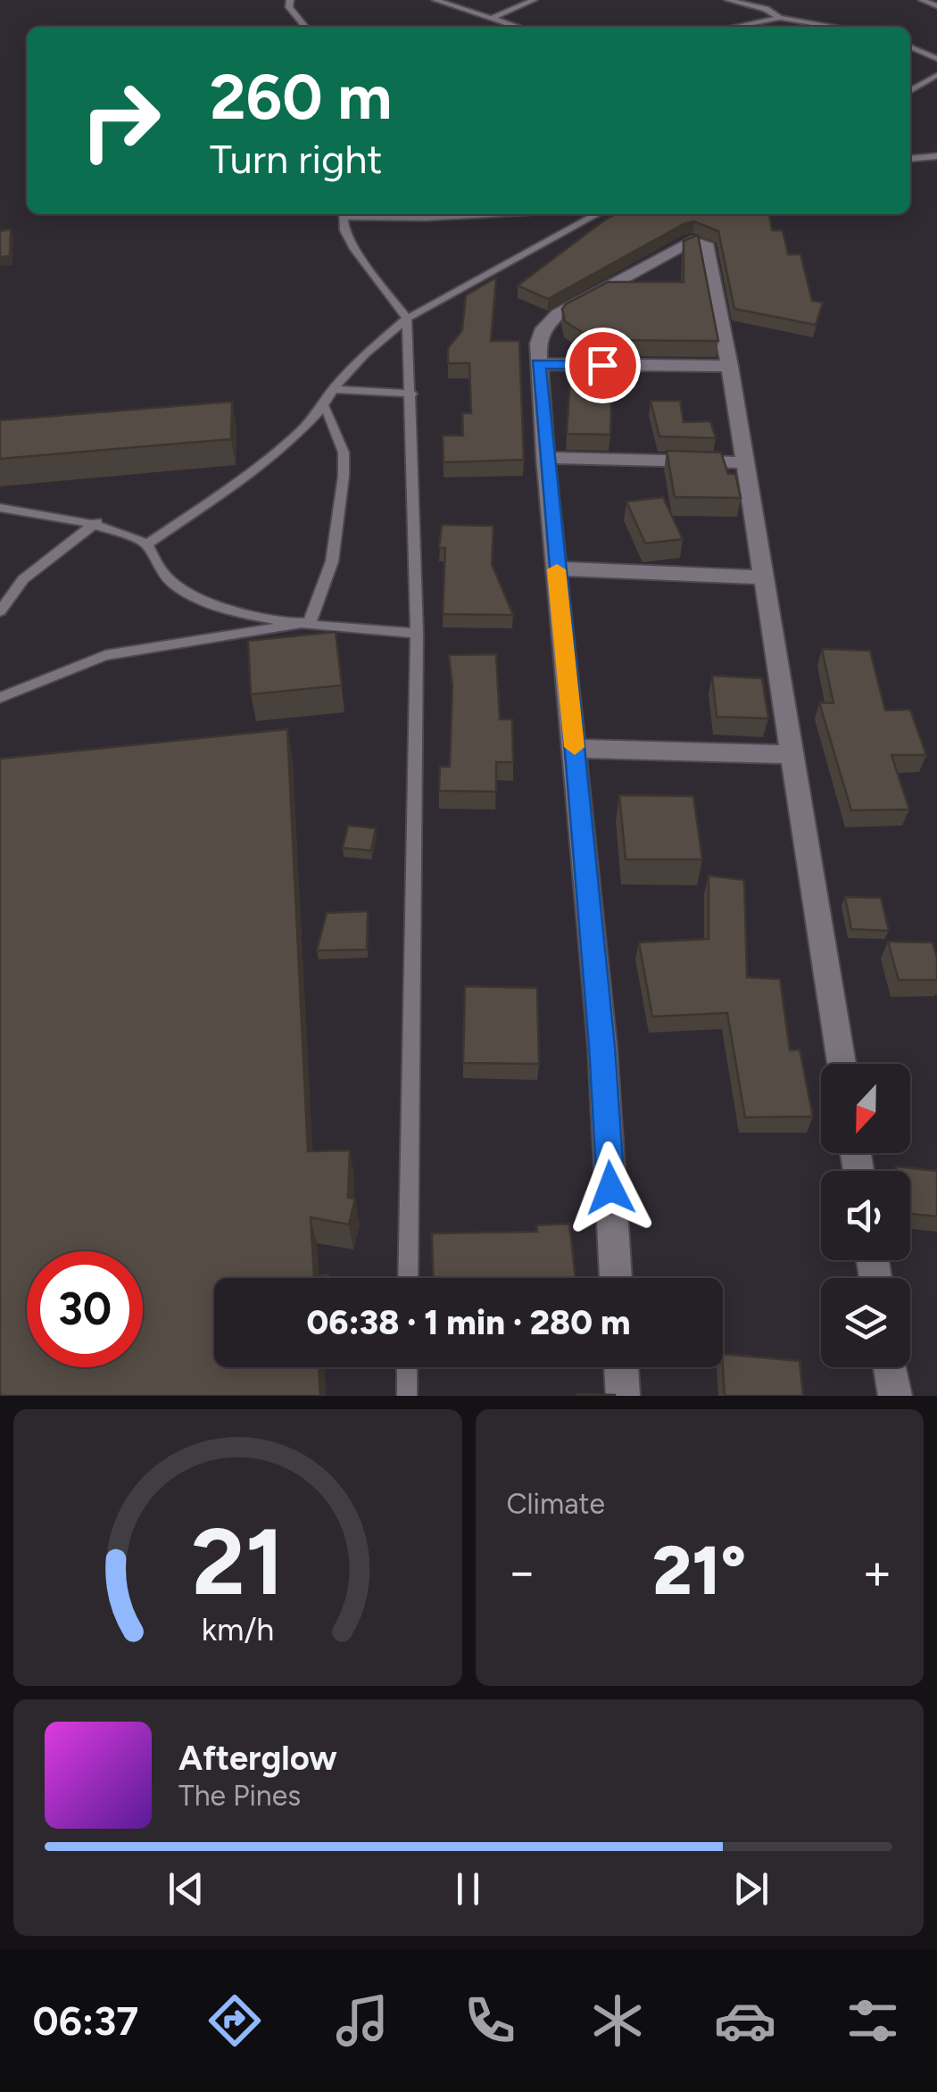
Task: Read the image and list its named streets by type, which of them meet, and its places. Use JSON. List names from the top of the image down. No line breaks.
{"north":"bottom","page":{"turn":["260 m","Turn right"],"limit":"30","trip":"06:38 · 1 min · 280 m","tile":"Climate","heat":["−","21°","+"],"song":["Afterglow","The Pines"],"tabs":"06:37","gauge":["21","km/h"]}}
